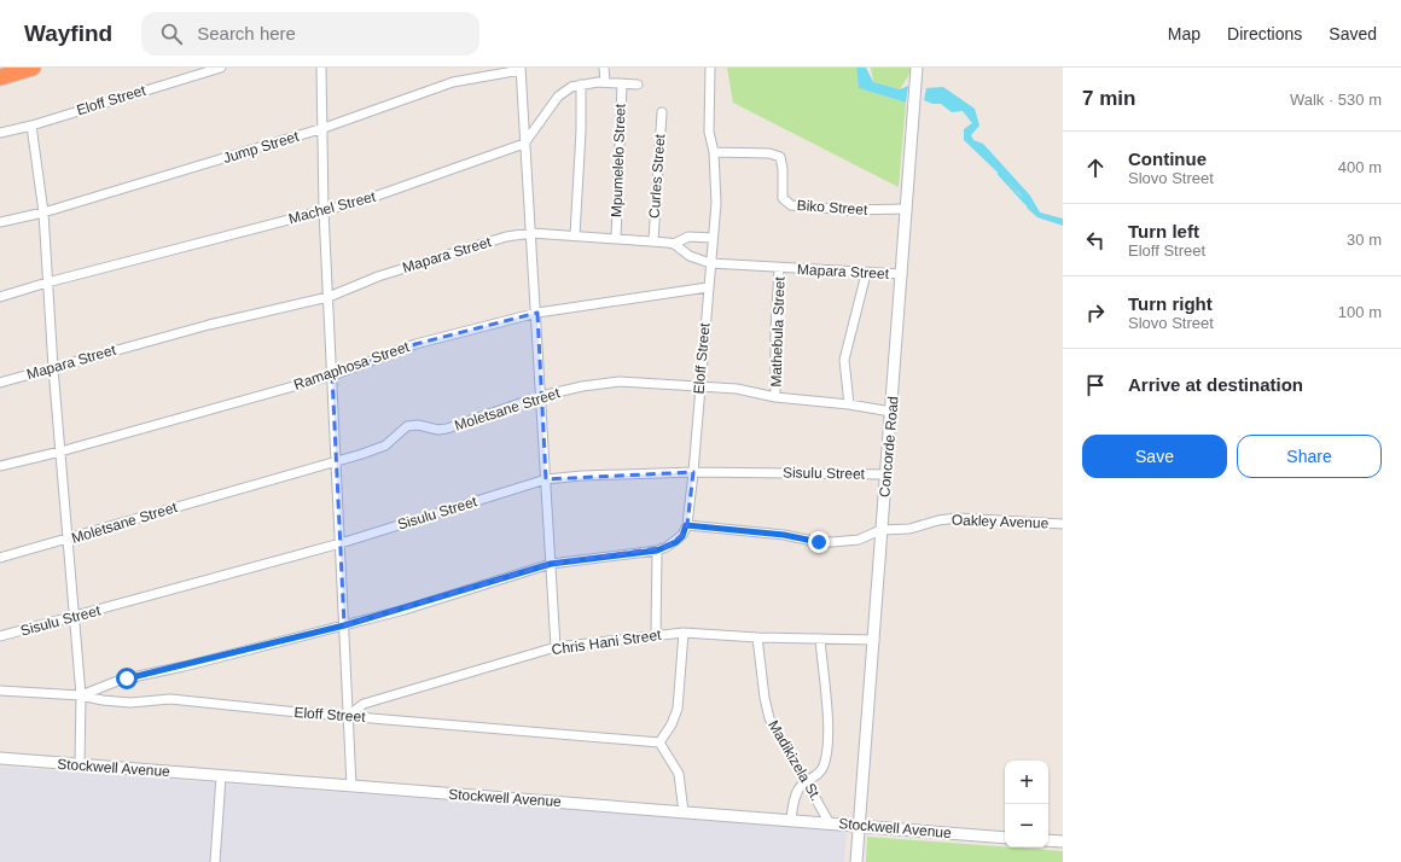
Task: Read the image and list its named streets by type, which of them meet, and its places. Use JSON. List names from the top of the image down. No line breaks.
{"streets":{"street":["Eloff Street","Jump Street","Mpumelelo Street","Curles Street","Machel Street","Biko Street","Mapara Street","Mathebula Street","Ramaphosa Street","Moletsane Street","Concorde Road","Sisulu Street","Oakley Avenue","Chris Hani Street","Madikizela St.","Stockwell Avenue"]},"crossings":[["Eloff Street","Biko Street"],["Eloff Street","Mapara Street"],["Eloff Street","Ramaphosa Street"],["Eloff Street","Moletsane Street"],["Eloff Street","Sisulu Street"],["Eloff Street","Chris Hani Street"],["Mpumelelo Street","Mapara Street"],["Curles Street","Mapara Street"],["Biko Street","Concorde Road"],["Mapara Street","Mathebula Street"],["Mapara Street","Concorde Road"],["Mathebula Street","Moletsane Street"],["Moletsane Street","Concorde Road"],["Concorde Road","Sisulu Street"],["Concorde Road","Oakley Avenue"],["Concorde Road","Chris Hani Street"],["Concorde Road","Stockwell Avenue"],["Chris Hani Street","Madikizela St."],["Madikizela St.","Stockwell Avenue"]],"page":{"header":"Wayfind","search":"Search here","nav":["Map","Directions","Saved"],"heading":["7 min","Walk · 530 m"],"list":[["Continue","Slovo Street","400 m"],["Turn left","Eloff Street","30 m"],["Turn right","Slovo Street","100 m"],"Arrive at destination"],"buttons":["Save","Share"],"map_buttons":["+","−"]}}
